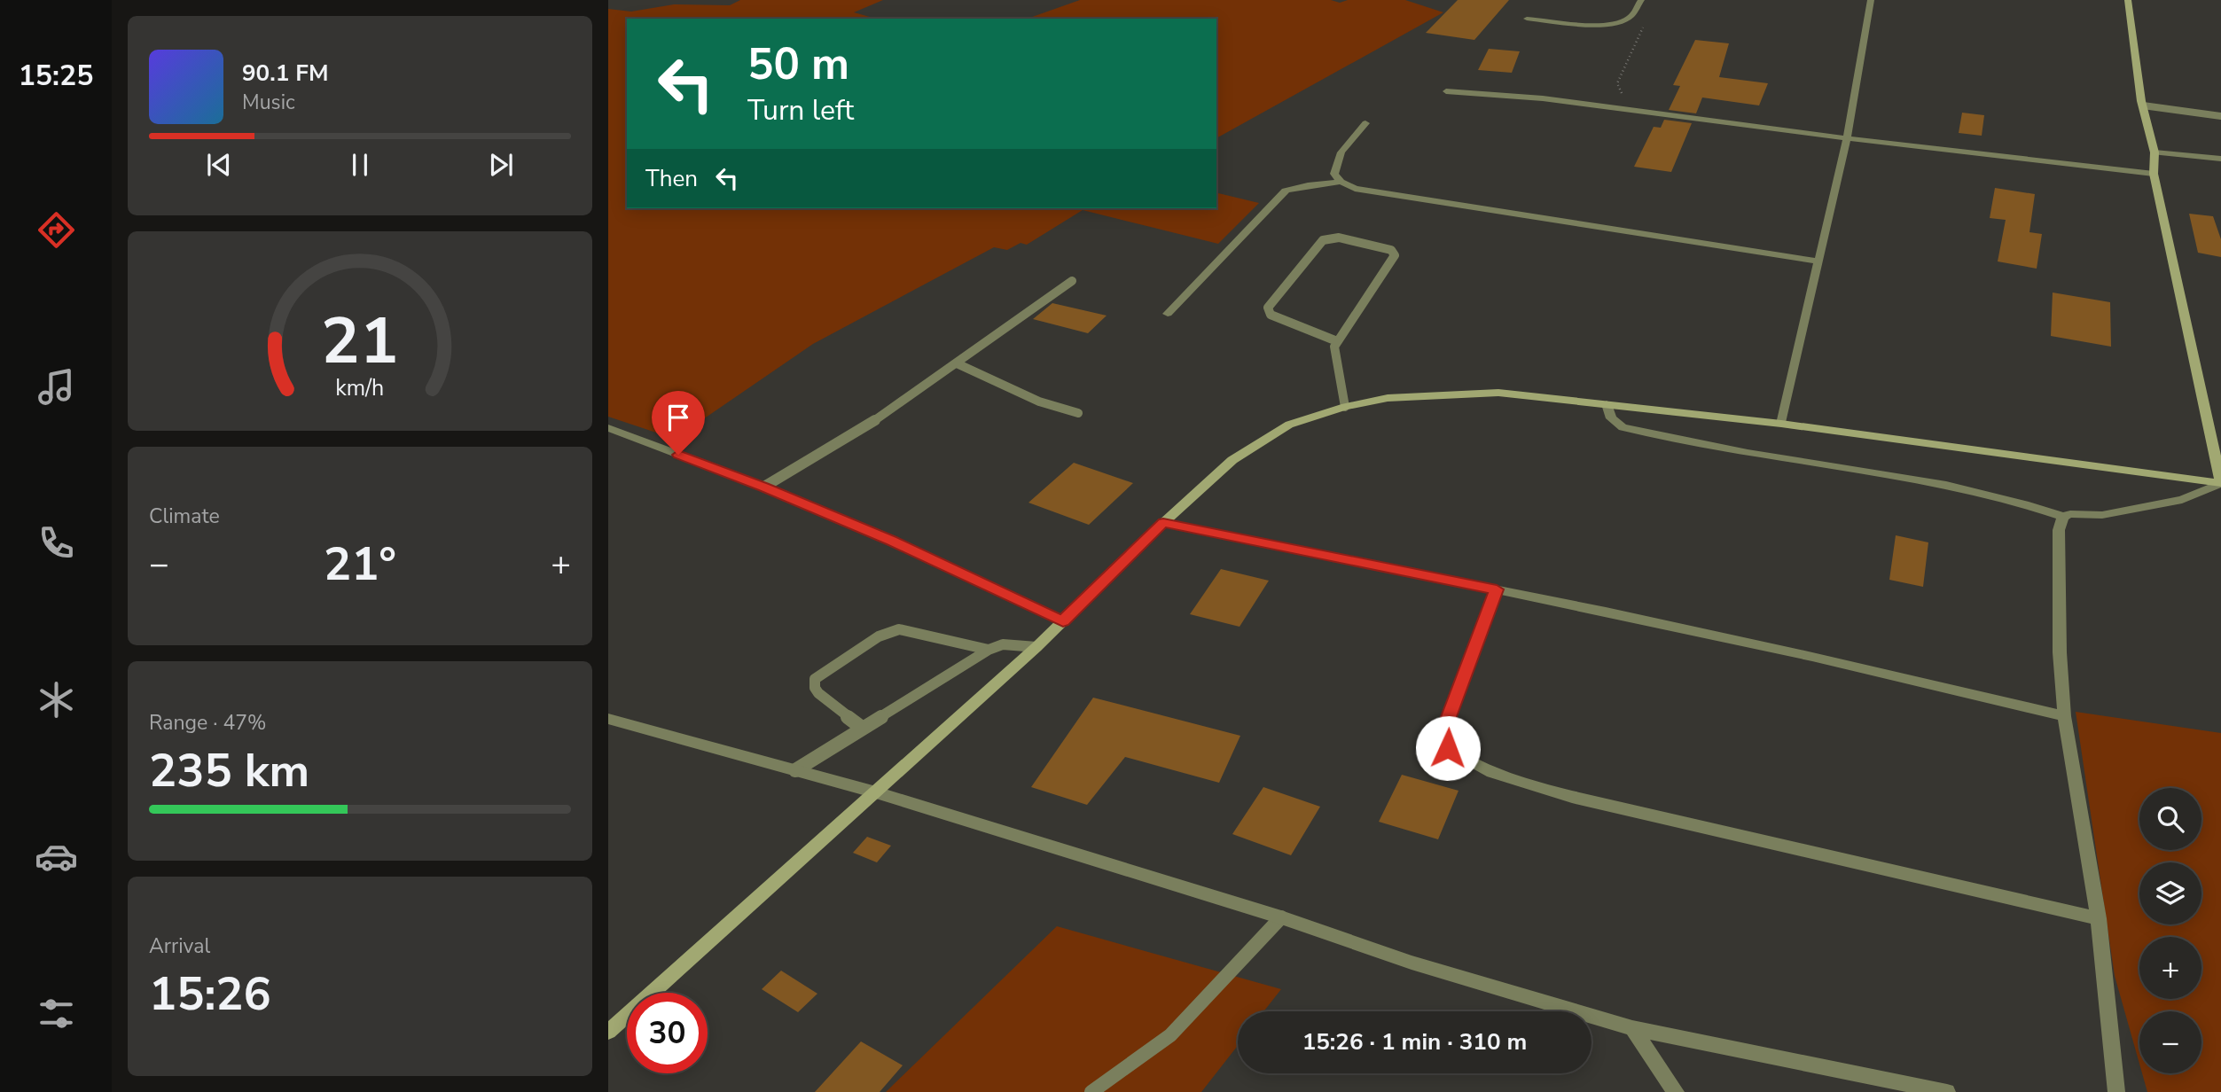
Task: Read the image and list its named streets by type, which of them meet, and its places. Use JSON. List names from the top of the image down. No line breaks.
{"page":{"tabs":"15:25","turn":["50 m","Turn left"],"song":["90.1 FM","Music"],"then":"Then","tile":["Climate",["Range · 47%","235 km"],["Arrival","15:26"]],"heat":["−","21°","+"],"map_buttons":["+","−"],"limit":"30","trip":"15:26 · 1 min · 310 m","gauge":["21","km/h"]}}
